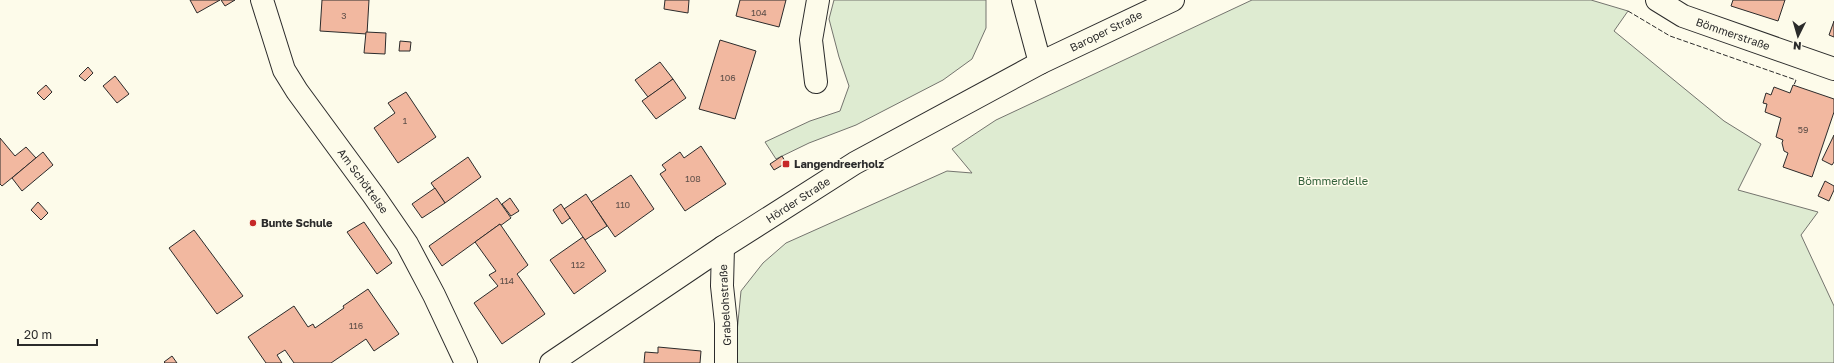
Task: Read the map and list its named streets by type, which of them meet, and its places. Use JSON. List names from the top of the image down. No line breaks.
{"streets":{"street":["Baroper Straße","Bömmerstraße","Am Schöttelse","Hörder Straße","Grabelohstraße"]},"crossings":[["Baroper Straße","Hörder Straße"],["Hörder Straße","Grabelohstraße"]],"parks":["Bömmerdelle"],"places":{"transit":["Langendreerholz"],"other":["Bunte Schule"]},"house_numbers":["104","3","106","1","59","108","110","112","114","116"],"scale_bar":"20 m","north":"bottom"}
